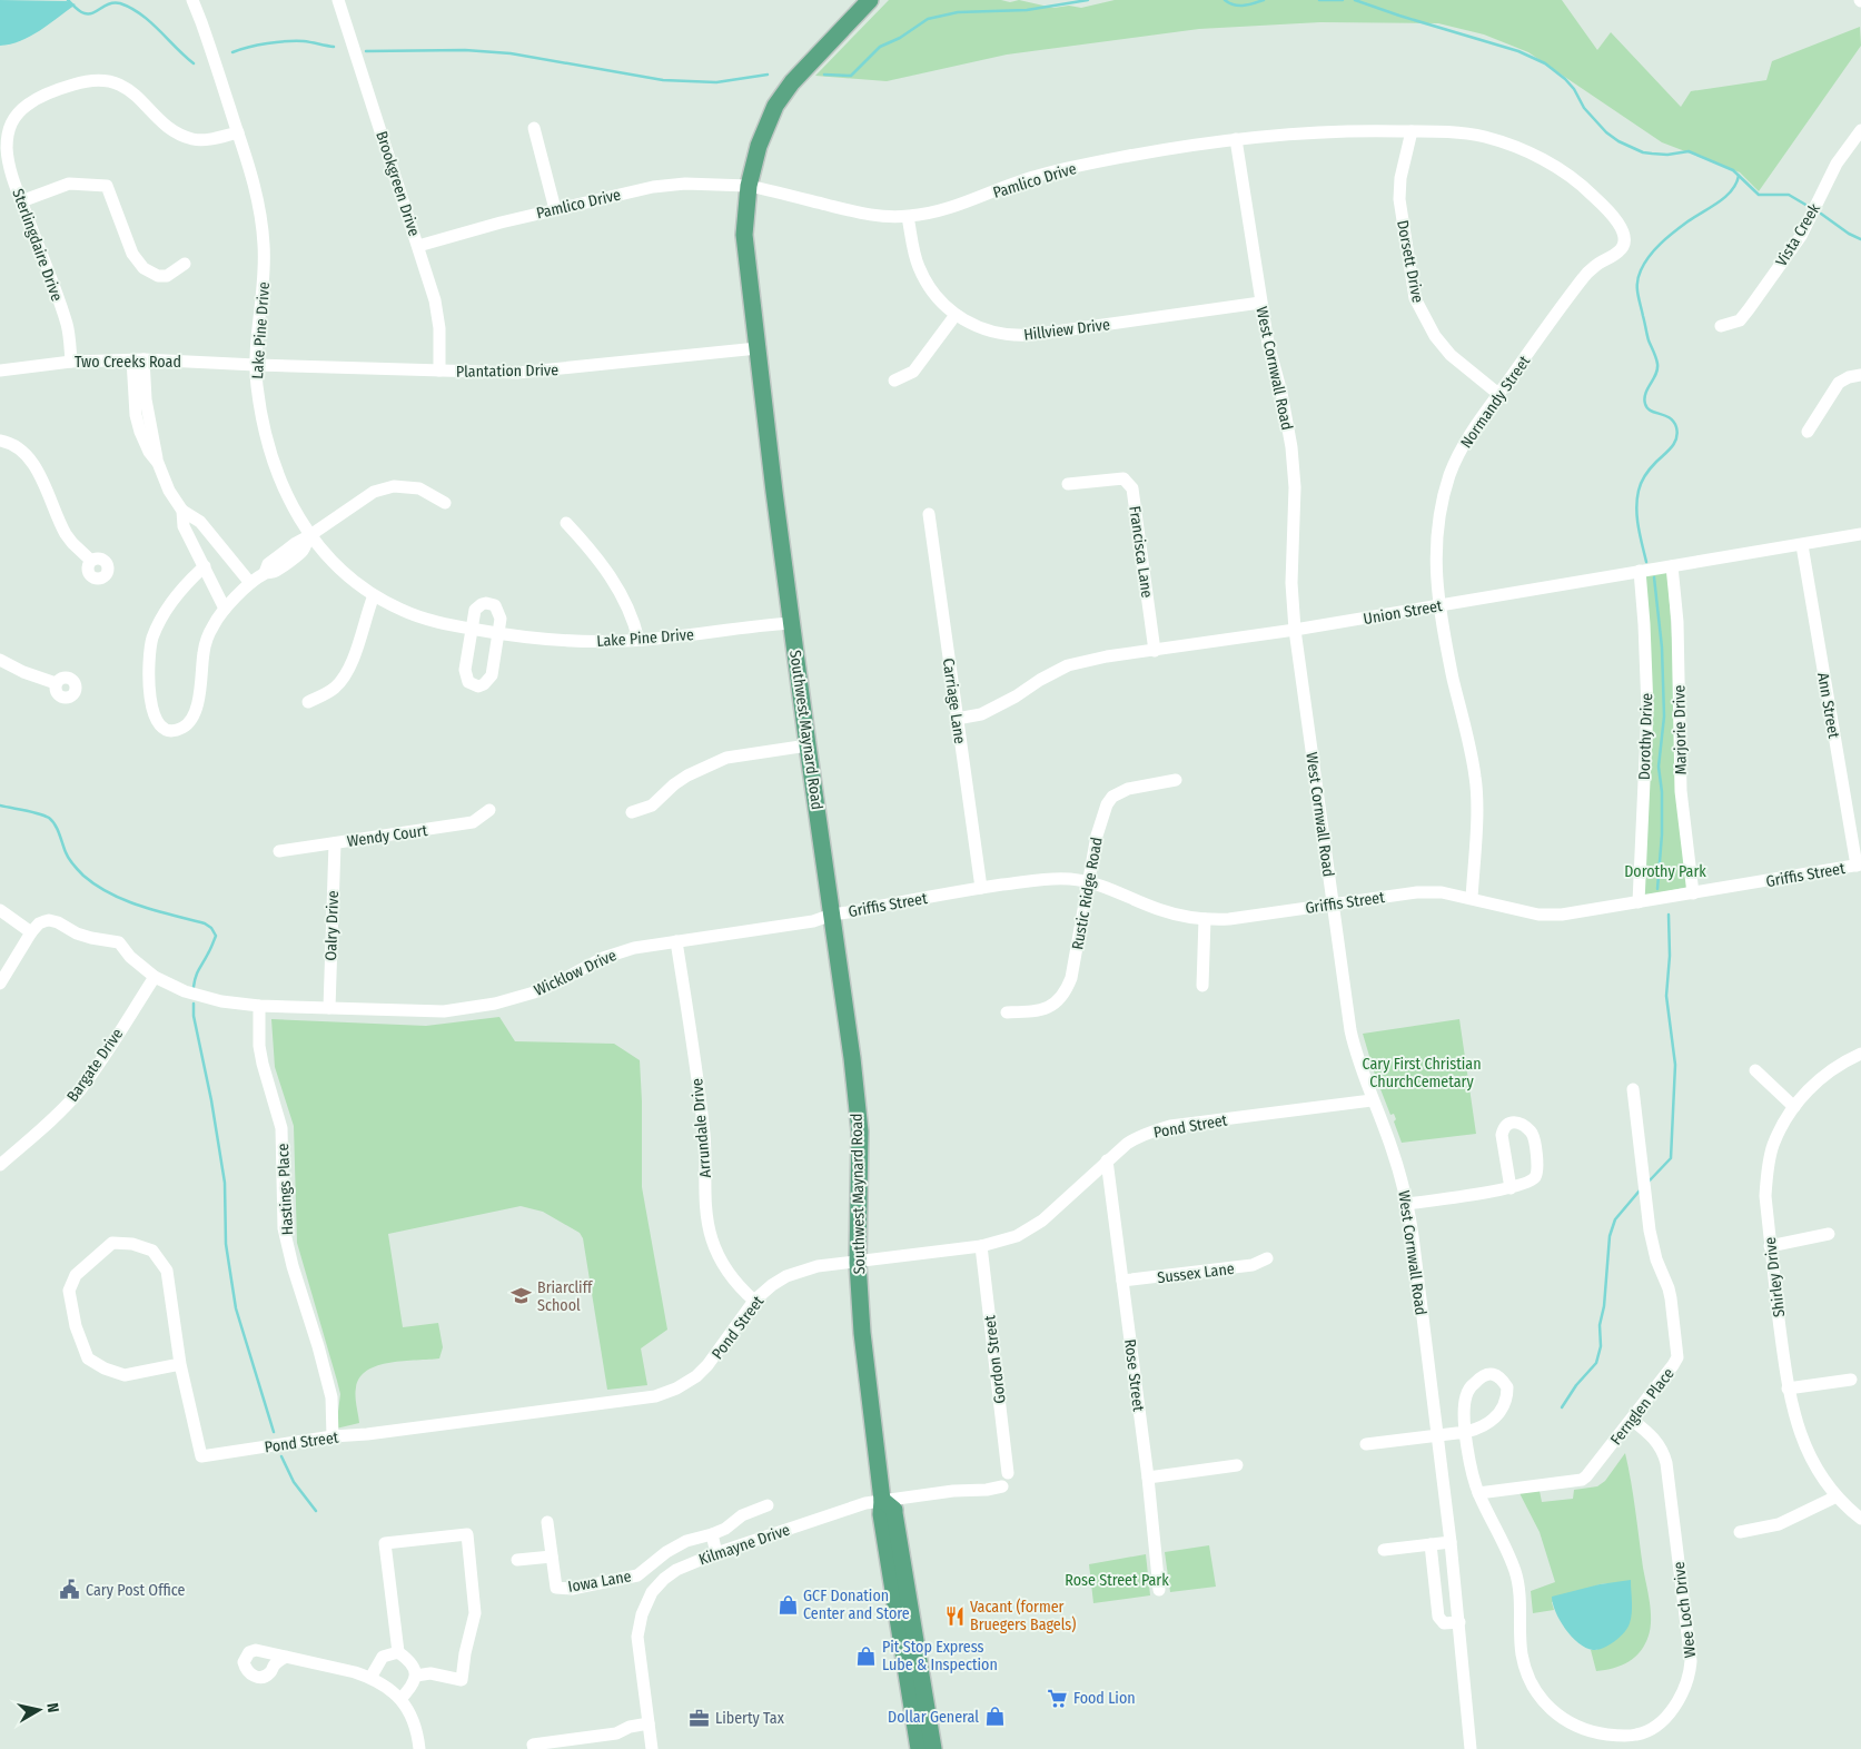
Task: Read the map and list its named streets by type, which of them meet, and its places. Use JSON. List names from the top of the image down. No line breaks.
{"streets":{"main road":["Southwest Maynard Road"],"street":["Pamlico Drive","Brookgreen Drive","Vista Creek","Sterlingdaire Drive","Dorsett Drive","Hillview Drive","Lake Pine Drive","Two Creeks Road","West Cornwall Road","Plantation Drive","Normandy Street","Francisca Lane","Union Street","Carriage Lane","Ann Street","Marjorie Drive","Dorothy Drive","Wendy Court","Griffis Street","Rustic Ridge Road","Oalry Drive","Wicklow Drive","Bargate Drive","Pond Street","Arrundale Drive","Hastings Place","Sussex Lane","Shirley Drive","Gordon Street","Rose Street","Fernglen Place","Kilmayne Drive","Iowa Lane","Wee Loch Drive"]},"crossings":[["Pamlico Drive","Brookgreen Drive"],["Pamlico Drive","Dorsett Drive"],["Pamlico Drive","Hillview Drive"],["Pamlico Drive","West Cornwall Road"],["Pamlico Drive","Normandy Street"],["Pamlico Drive","Southwest Maynard Road"],["Brookgreen Drive","Plantation Drive"],["Sterlingdaire Drive","Lake Pine Drive"],["Sterlingdaire Drive","Two Creeks Road"],["Dorsett Drive","Normandy Street"],["Hillview Drive","West Cornwall Road"],["Lake Pine Drive","Two Creeks Road"],["Lake Pine Drive","Plantation Drive"],["Lake Pine Drive","Southwest Maynard Road"],["Two Creeks Road","Plantation Drive"],["West Cornwall Road","Union Street"],["West Cornwall Road","Griffis Street"],["West Cornwall Road","Pond Street"],["Plantation Drive","Southwest Maynard Road"],["Normandy Street","Union Street"],["Normandy Street","Griffis Street"],["Francisca Lane","Union Street"],["Union Street","Carriage Lane"],["Union Street","Ann Street"],["Union Street","Marjorie Drive"],["Union Street","Dorothy Drive"],["Carriage Lane","Griffis Street"],["Ann Street","Griffis Street"],["Southwest Maynard Road","Griffis Street"],["Southwest Maynard Road","Wicklow Drive"],["Southwest Maynard Road","Pond Street"],["Southwest Maynard Road","Kilmayne Drive"],["Marjorie Drive","Griffis Street"],["Dorothy Drive","Griffis Street"],["Wendy Court","Oalry Drive"],["Griffis Street","Rustic Ridge Road"],["Griffis Street","Wicklow Drive"],["Oalry Drive","Wicklow Drive"],["Wicklow Drive","Bargate Drive"],["Wicklow Drive","Arrundale Drive"],["Wicklow Drive","Hastings Place"],["Pond Street","Arrundale Drive"],["Pond Street","Hastings Place"],["Pond Street","Gordon Street"],["Pond Street","Rose Street"],["Sussex Lane","Rose Street"],["Fernglen Place","Wee Loch Drive"]],"parks":["Dorothy Park","Cary First Christian ChurchCemetary","Rose Street Park"],"places":{"school or university":["Briarcliff School"],"public building":["Cary Post Office"],"shop":["GCF Donation Center and Store","Pit Stop Express Lube & Inspection","Dollar General"],"restaurant":["Vacant (former Bruegers Bagels)"],"supermarket":["Food Lion"],"office":["Liberty Tax"]},"north":"right"}
